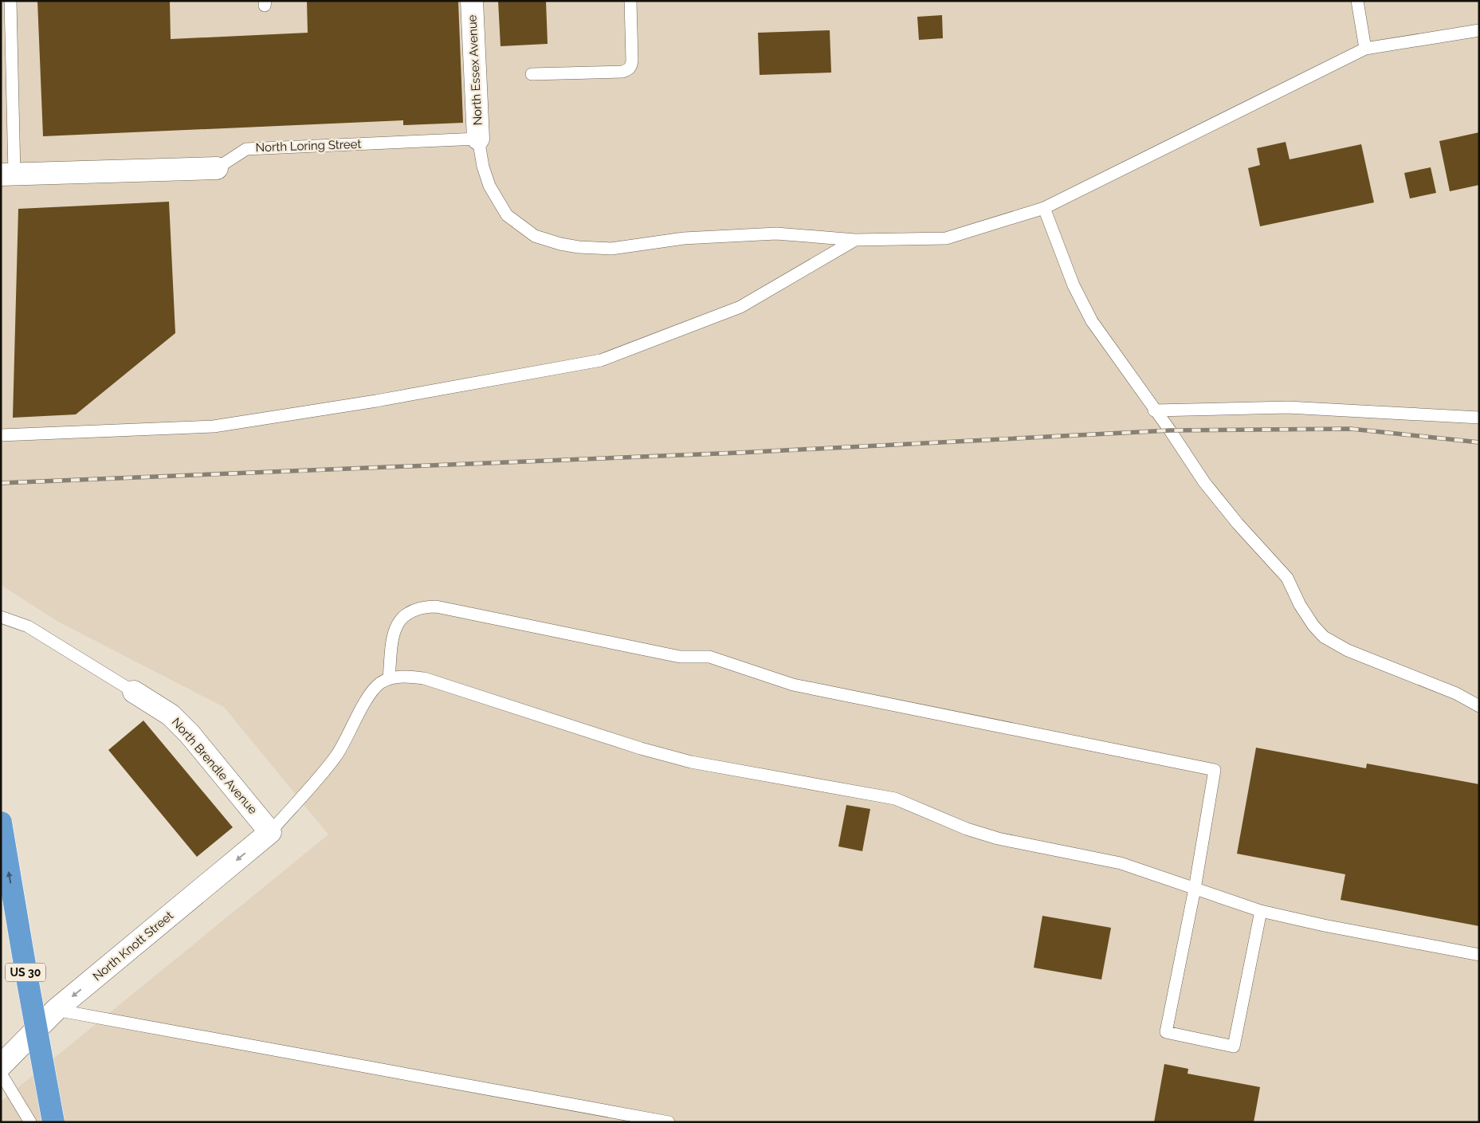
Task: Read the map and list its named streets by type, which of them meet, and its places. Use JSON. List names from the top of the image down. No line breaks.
{"streets":{"highway":["US 30"],"street":["North Essex Avenue","North Loring Street","North Brendle Avenue","North Knott Street"]},"crossings":[["North Essex Avenue","North Loring Street"],["North Brendle Avenue","North Knott Street"]],"one_way":["North Knott Street"]}
